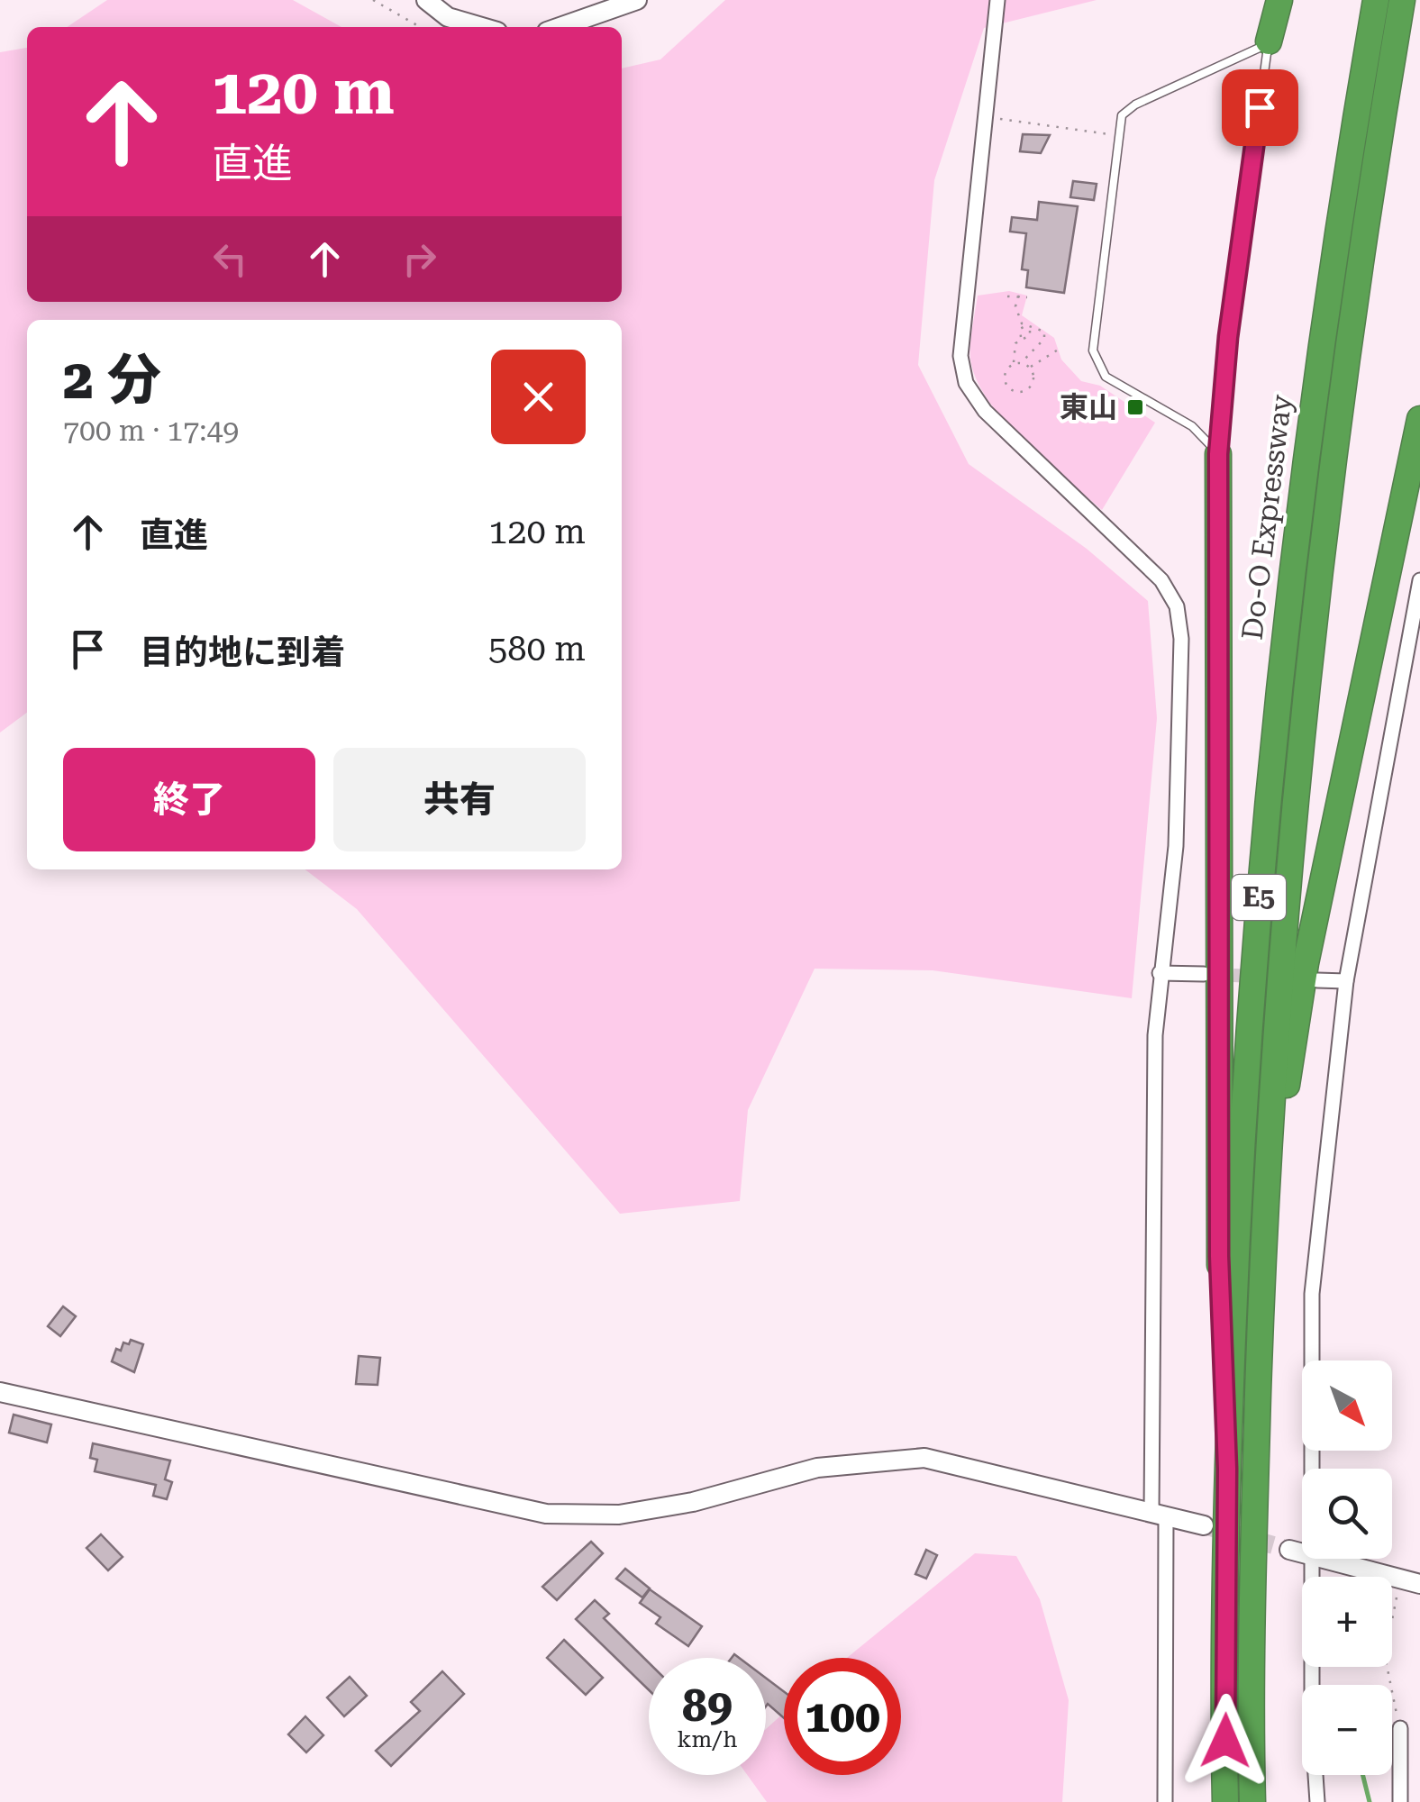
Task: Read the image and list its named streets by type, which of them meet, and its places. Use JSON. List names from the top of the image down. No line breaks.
{"streets":{"highway":["Do-O Expressway","E5"]},"places":{"transit":["東山"]},"north":"bottom right","page":{"turn":["120 m","直進"],"heading":["2 分","700 m · 17:49"],"list":[{"name":"直進","value":"120 m"},{"name":"目的地に到着","value":"580 m"}],"buttons":["終了","共有"],"map_buttons":["+","−"],"speed":"89 km/h","limit":"100"}}
